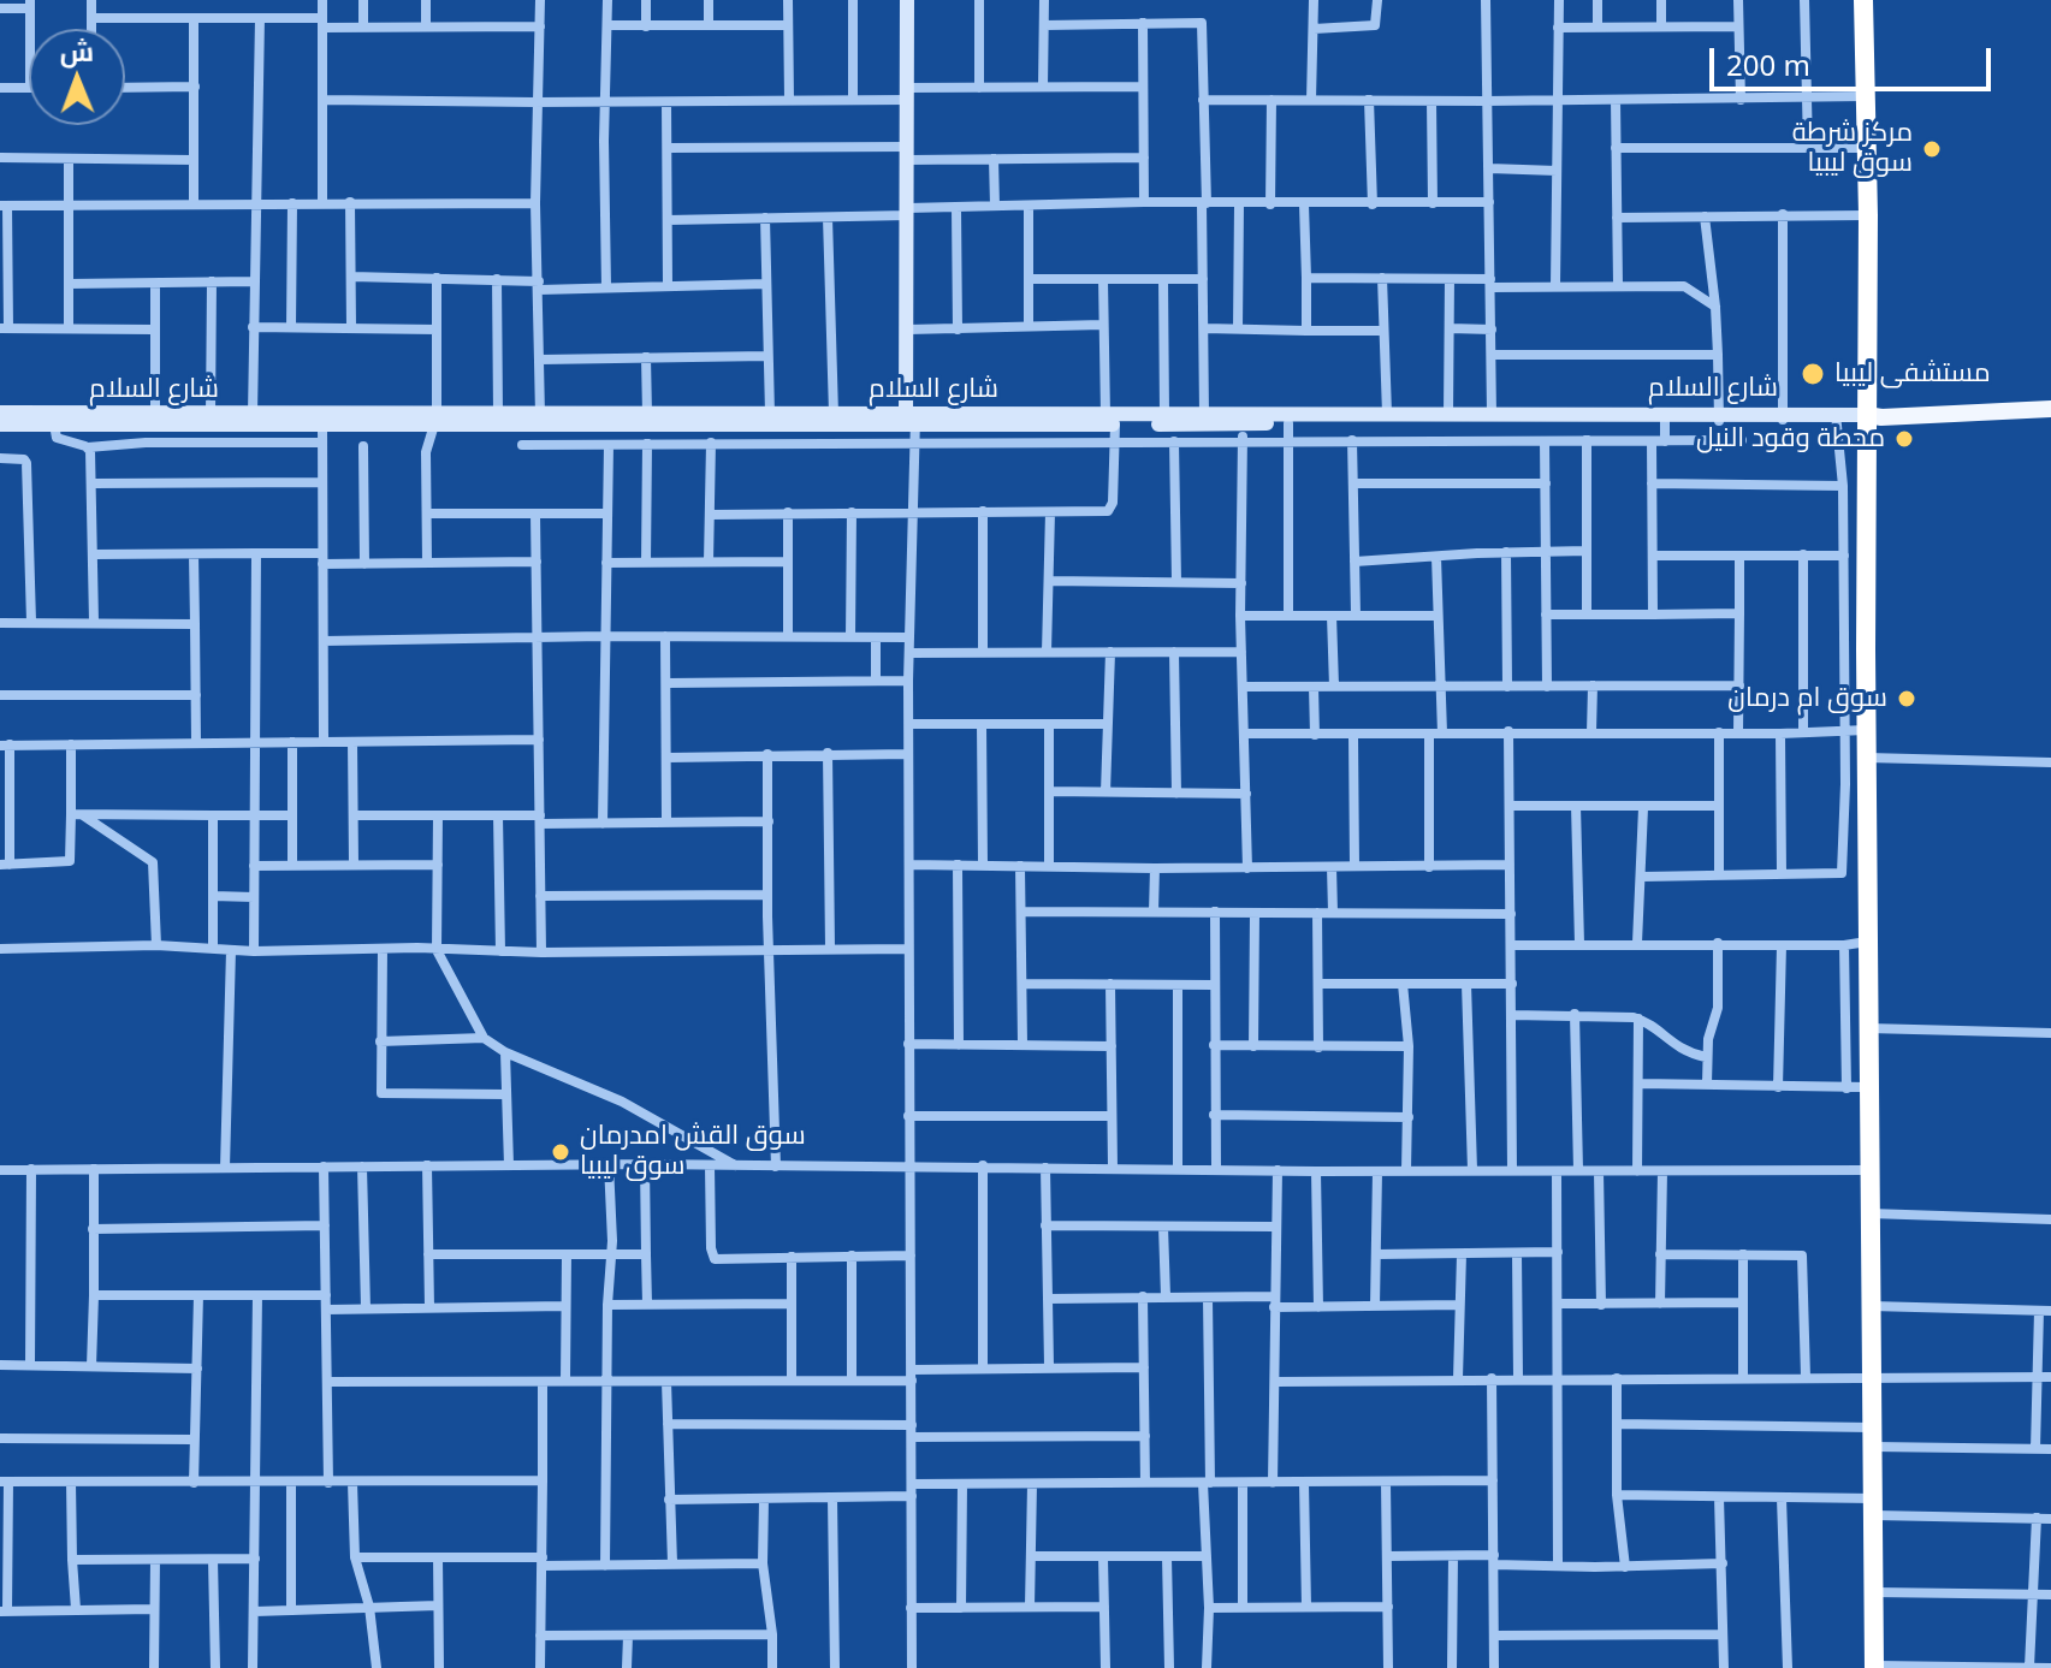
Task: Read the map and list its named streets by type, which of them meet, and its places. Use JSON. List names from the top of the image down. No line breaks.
{"streets":{"main road":["شارع السلام"]},"places":["مركز شرطة سوق ليبيا","مستشفى ليبيا","محطة وقود النيل","سوق ام درمان","سوق القش امدرمان سوق ليبيا"],"scale_bar":"200 m","north":"top"}
